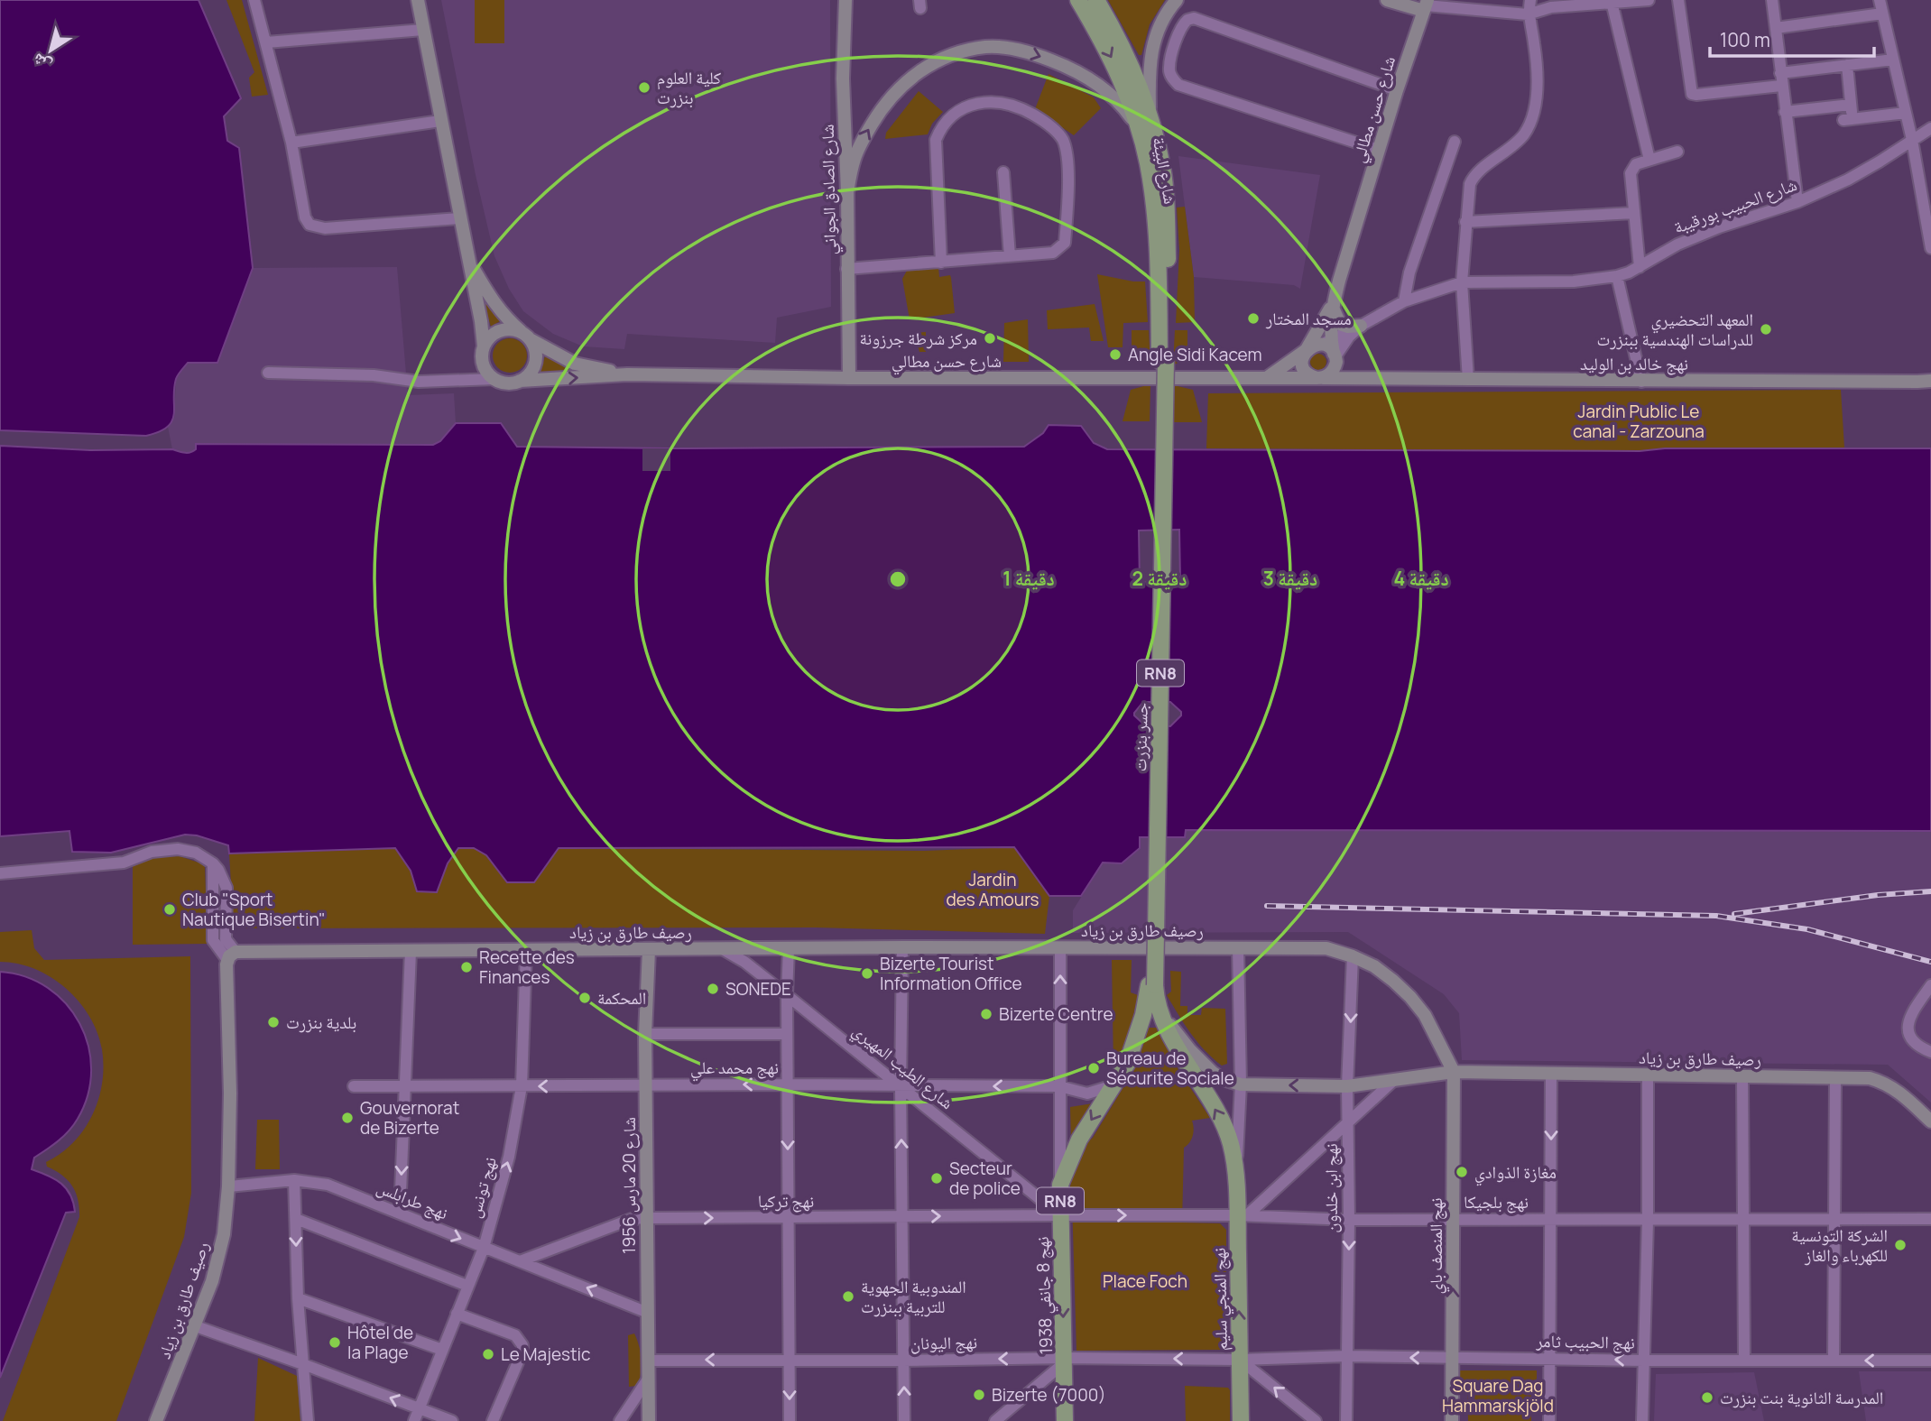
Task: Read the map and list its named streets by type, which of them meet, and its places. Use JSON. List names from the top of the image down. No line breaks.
{"streets":{"main road":["شارع البيئة","RN8","جسر بنزرت","نهج 8 جانفي 1938","نهج المنجي سليم"],"street":["شارع حسن مطالي","شارع الصادق الجواني","شارع الحبيب بورقيبة","نهج خالد بن الوليد","رصيف طارق بن زياد","شارع الطيب المهيري","نهج محمد علي","شارع 20 مارس 1956","نهج تونس","نهج ابن خلدون","نهج طرابلس","نهج تركيا","نهج بلجيكا","نهج المنصف باي","نهج الحبيب ثامر","نهج اليونان"]},"crossings":[["شارع حسن مطالي","شارع الصادق الجواني"],["شارع حسن مطالي","شارع الحبيب بورقيبة"],["شارع حسن مطالي","نهج خالد بن الوليد"],["شارع البيئة","جسر بنزرت"],["جسر بنزرت","نهج 8 جانفي 1938"],["جسر بنزرت","نهج المنجي سليم"],["رصيف طارق بن زياد","شارع الطيب المهيري"],["رصيف طارق بن زياد","شارع 20 مارس 1956"],["رصيف طارق بن زياد","نهج تونس"],["رصيف طارق بن زياد","نهج ابن خلدون"],["رصيف طارق بن زياد","نهج طرابلس"],["رصيف طارق بن زياد","نهج المنصف باي"],["رصيف طارق بن زياد","نهج المنجي سليم"],["شارع الطيب المهيري","نهج محمد علي"],["شارع الطيب المهيري","نهج تركيا"],["شارع الطيب المهيري","نهج بلجيكا"],["شارع الطيب المهيري","نهج 8 جانفي 1938"],["نهج محمد علي","شارع 20 مارس 1956"],["نهج محمد علي","نهج تونس"],["نهج محمد علي","نهج 8 جانفي 1938"],["شارع 20 مارس 1956","نهج طرابلس"],["شارع 20 مارس 1956","نهج تركيا"],["شارع 20 مارس 1956","نهج اليونان"],["نهج تونس","نهج طرابلس"],["نهج ابن خلدون","نهج بلجيكا"],["نهج ابن خلدون","نهج الحبيب ثامر"],["نهج طرابلس","نهج تركيا"],["نهج تركيا","نهج بلجيكا"],["نهج تركيا","نهج 8 جانفي 1938"],["نهج بلجيكا","نهج المنصف باي"],["نهج بلجيكا","نهج 8 جانفي 1938"],["نهج بلجيكا","نهج المنجي سليم"],["نهج المنصف باي","نهج الحبيب ثامر"],["نهج 8 جانفي 1938","نهج المنجي سليم"],["نهج 8 جانفي 1938","نهج اليونان"],["نهج المنجي سليم","نهج الحبيب ثامر"],["نهج المنجي سليم","نهج اليونان"],["نهج الحبيب ثامر","نهج اليونان"]],"one_way":["نهج ابن خلدون","نهج تركيا","نهج 8 جانفي 1938","نهج المنجي سليم","نهج الحبيب ثامر","نهج اليونان"],"parks":["Jardin Public Le canal - Zarzouna","Jardin des Amours","Place Foch","Square Dag Hammarskjöld"],"places":["كلية العلوم بنزرت","مسجد المختار","المعهد التحضيري للدراسات الهندسية ببنزرت","مركز شرطة جرزونة","Angle Sidi Kacem","Club \"Sport Nautique Bisertin\"","Recette des Finances","Bizerte Tourist Information Office","SONEDE","المحكمة","Bizerte Centre","بلدية بنزرت","Bureau de Sécurite Sociale","Gouvernorat de Bizerte","مغازة الذوادي","Secteur de police","الشركة التونسية للكهرباء والغاز","المندوبية الجهوية للتربية ببنزرت","Hôtel de la Plage","Le Majestic","Bizerte (7000)","المدرسة الثانوية بنت بنزرت"],"scale_bar":"100 m","north":"bottom left","rings":["1 دقيقة","2 دقيقة","3 دقيقة","4 دقيقة"]}
